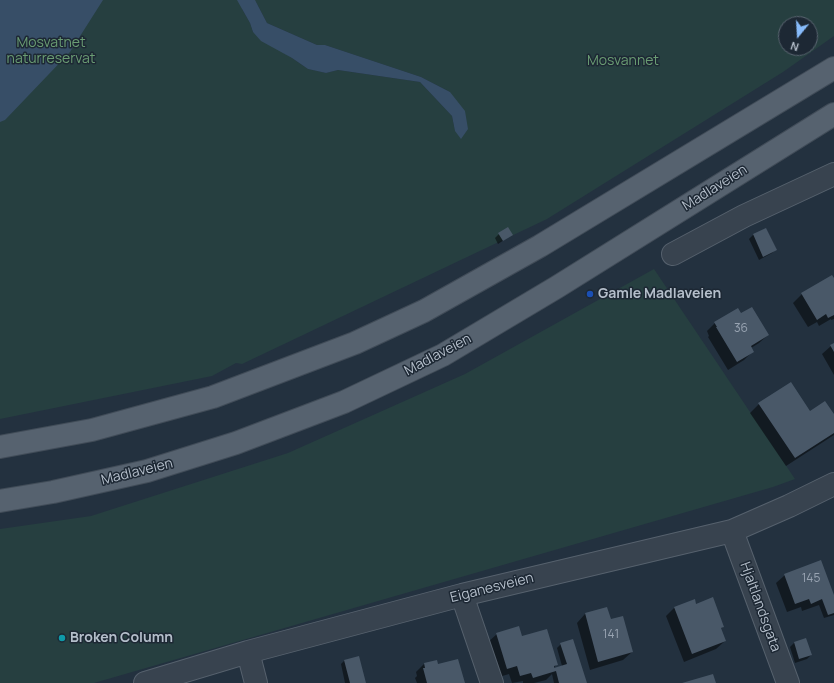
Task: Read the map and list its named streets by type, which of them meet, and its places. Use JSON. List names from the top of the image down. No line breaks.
{"streets":{"main road":["Madlaveien"],"street":["Eiganesveien","Hjaltlandsgata"]},"crossings":[["Eiganesveien","Hjaltlandsgata"]],"parks":["Mosvatnet naturreservat","Mosvannet"],"places":["Gamle Madlaveien","Broken Column"],"house_numbers":["36","145","141"],"north":"bottom"}
